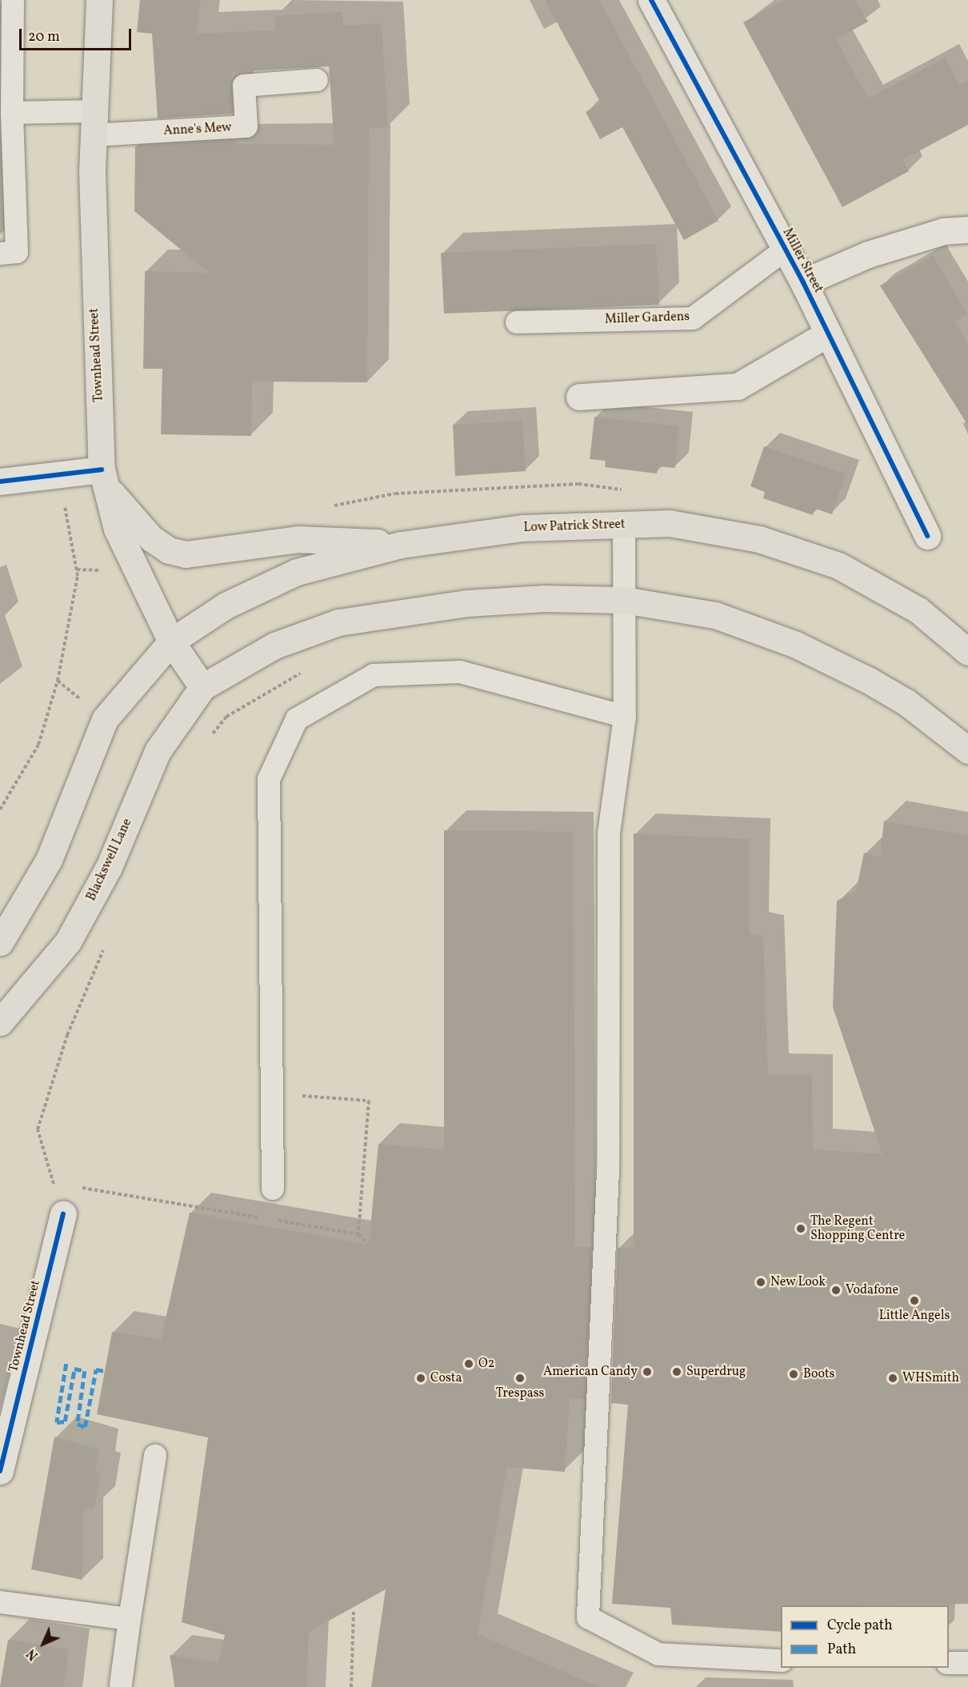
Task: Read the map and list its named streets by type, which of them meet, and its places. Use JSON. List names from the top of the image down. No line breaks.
{"streets":{"main road":["Townhead Street","Low Patrick Street","Blackswell Lane"],"street":["Miller Street"],"lane":["Anne's Mew","Miller Gardens"]},"crossings":[["Anne's Mew","Townhead Street"],["Miller Street","Miller Gardens"],["Townhead Street","Low Patrick Street"],["Townhead Street","Blackswell Lane"]],"places":["The Regent Shopping Centre","New Look","Vodafone","Little Angels","O2","American Candy","Superdrug","Boots","Costa","Trespass","WHSmith"],"legend":["Cycle path","Path"],"scale_bar":"20 m","north":"bottom left"}
